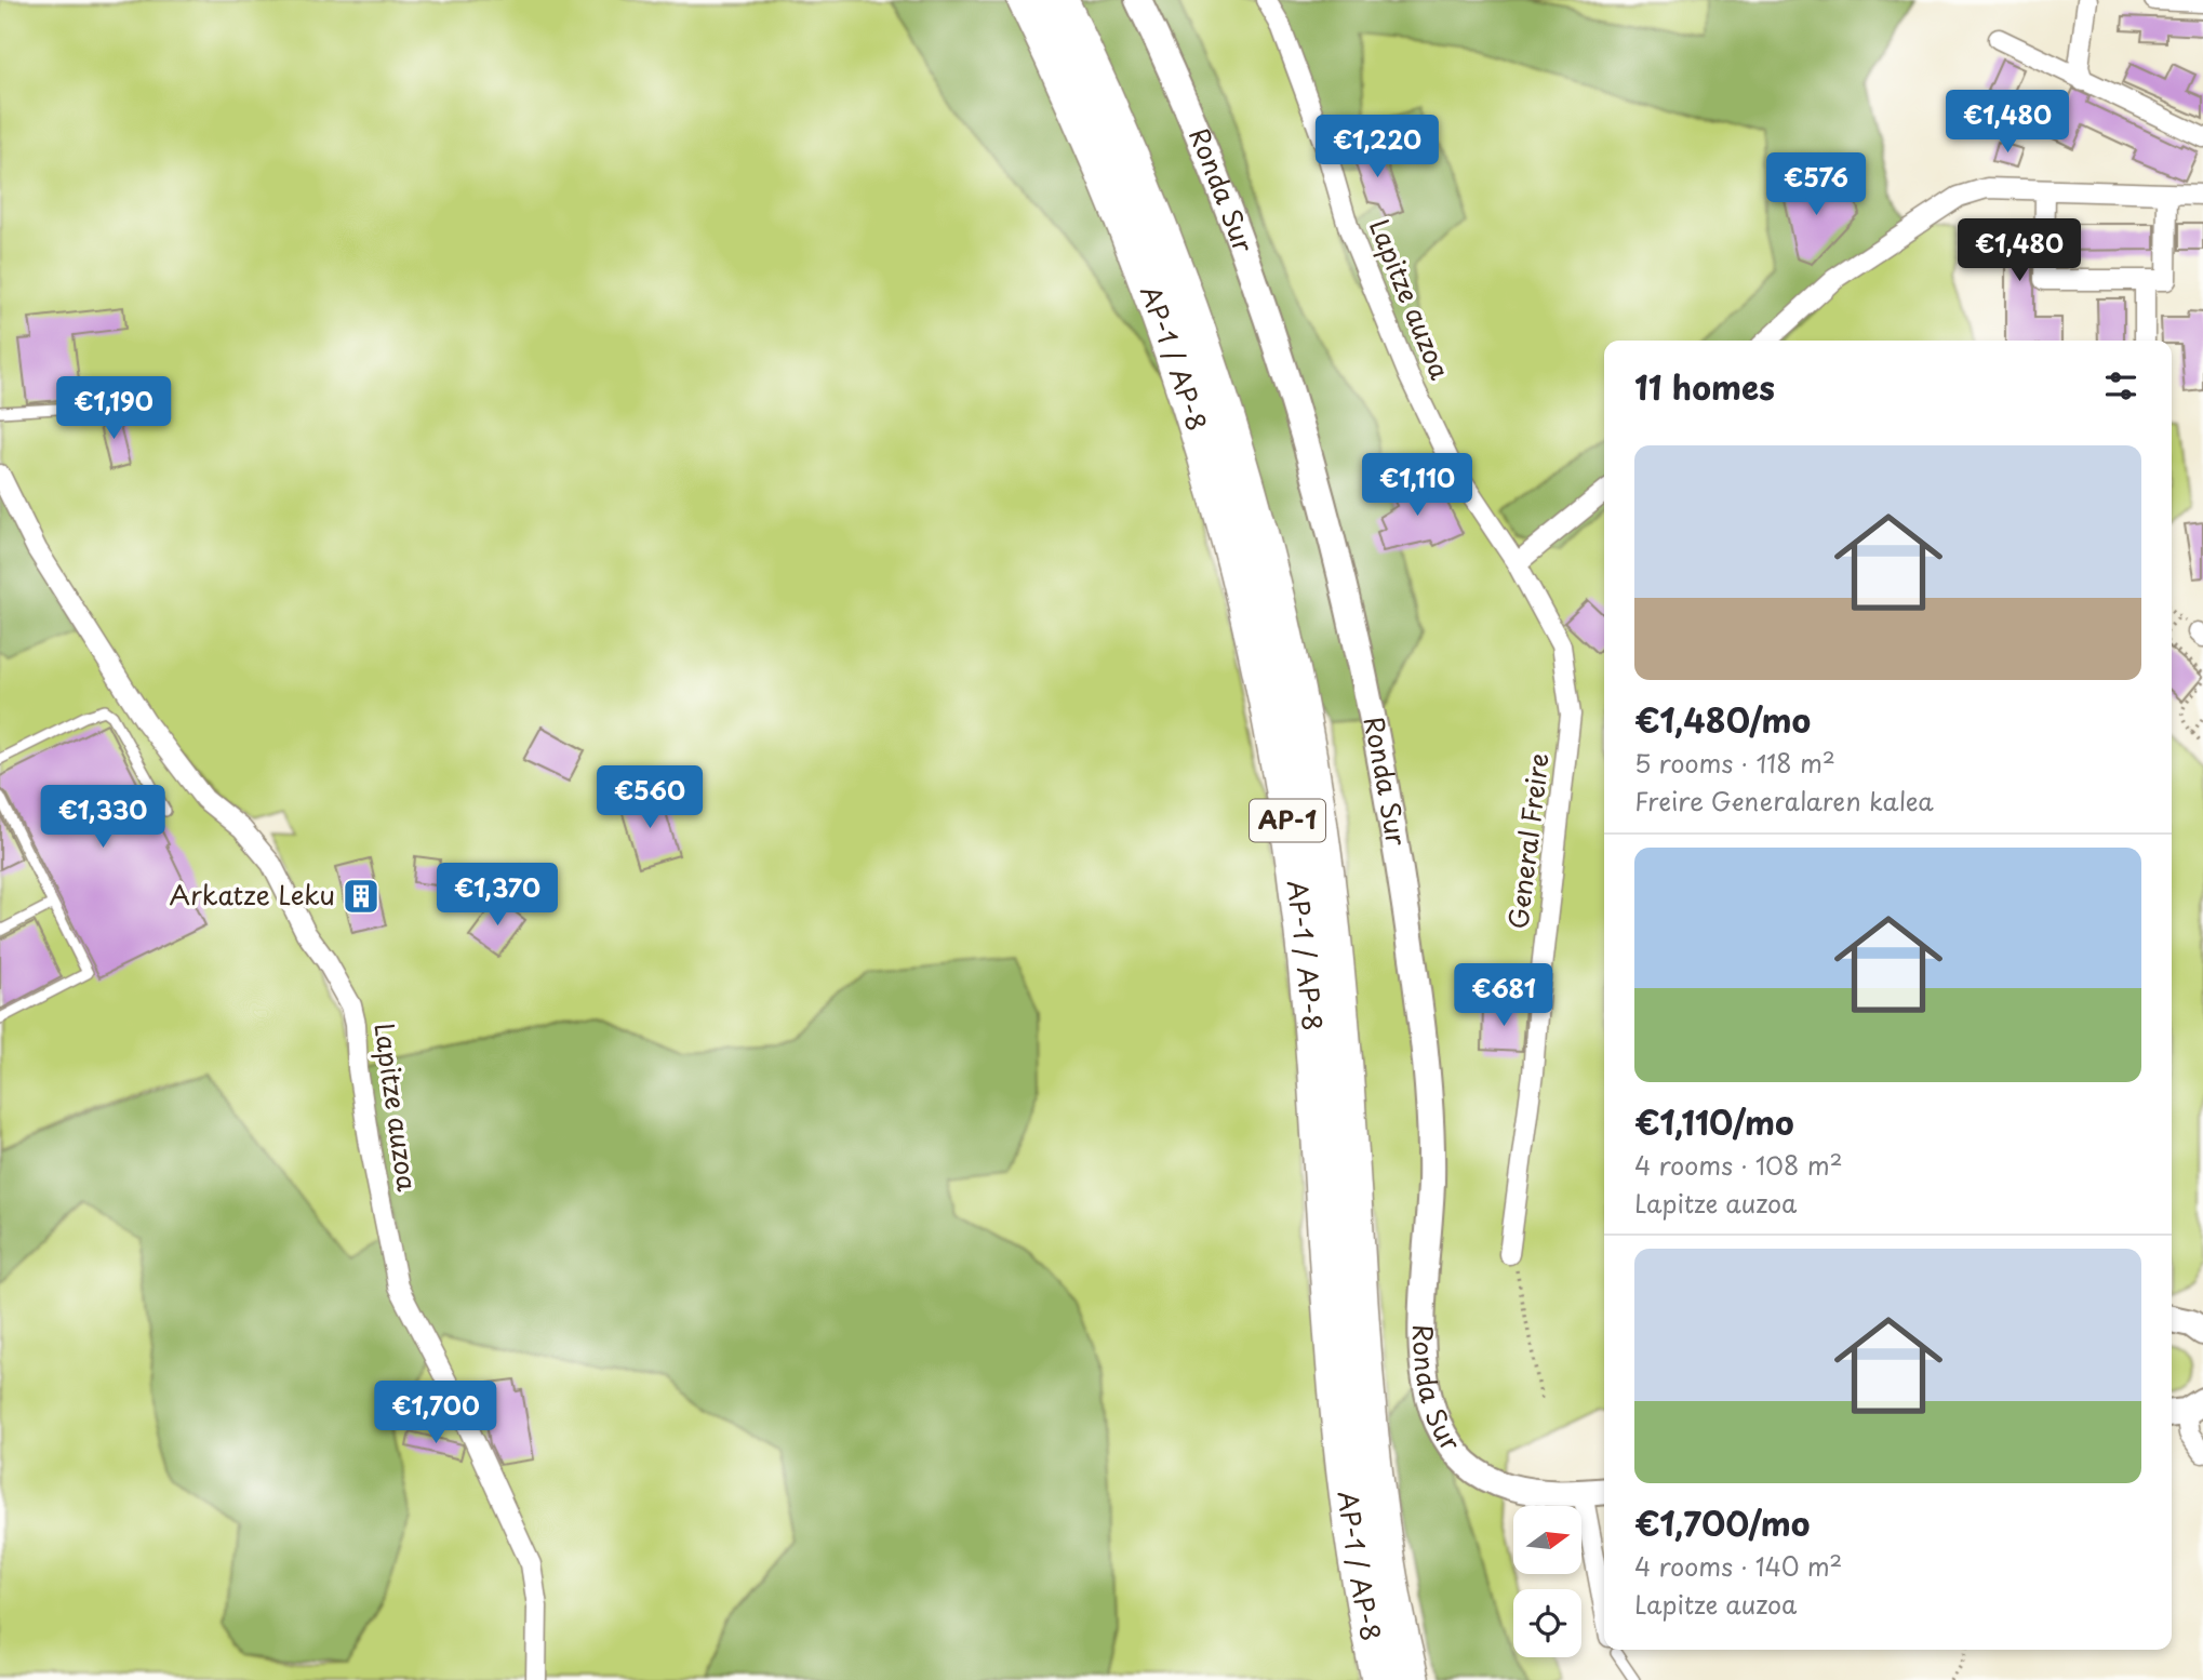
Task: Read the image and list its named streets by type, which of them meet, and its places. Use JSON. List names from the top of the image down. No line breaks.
{"streets":{"highway":["AP-1 / AP-8","AP-1"],"main road":["Ronda Sur"],"street":["Lapitze auzoa","General Freire"]},"crossings":[["Lapitze auzoa","General Freire"]],"places":{"building":["Arkatze Leku"]},"north":"right","page":{"price":["€1,480","€1,220","€576","€1,480","€1,190","€1,110","€560","€1,330","€1,370","€681","€1,700"],"heading":"11 homes","list":[{"name":"€1,480/mo","note":"5 rooms · 118 m² · Freire Generalaren kalea"},{"name":"€1,110/mo","note":"4 rooms · 108 m² · Lapitze auzoa"},{"name":"€1,700/mo","note":"4 rooms · 140 m² · Lapitze auzoa"}]}}
